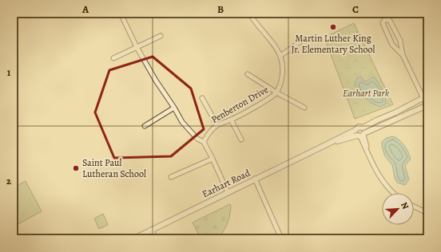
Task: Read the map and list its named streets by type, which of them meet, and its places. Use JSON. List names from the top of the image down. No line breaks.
{"streets":{"street":["Penberton Drive","Earhart Road"]},"parks":["Earhart Park"],"places":["Martin Luther King Jr. Elementary School","Saint Paul Lutheran School"],"north":"top right","grid":{"columns":["A","B","C"],"rows":["1","2"]}}
